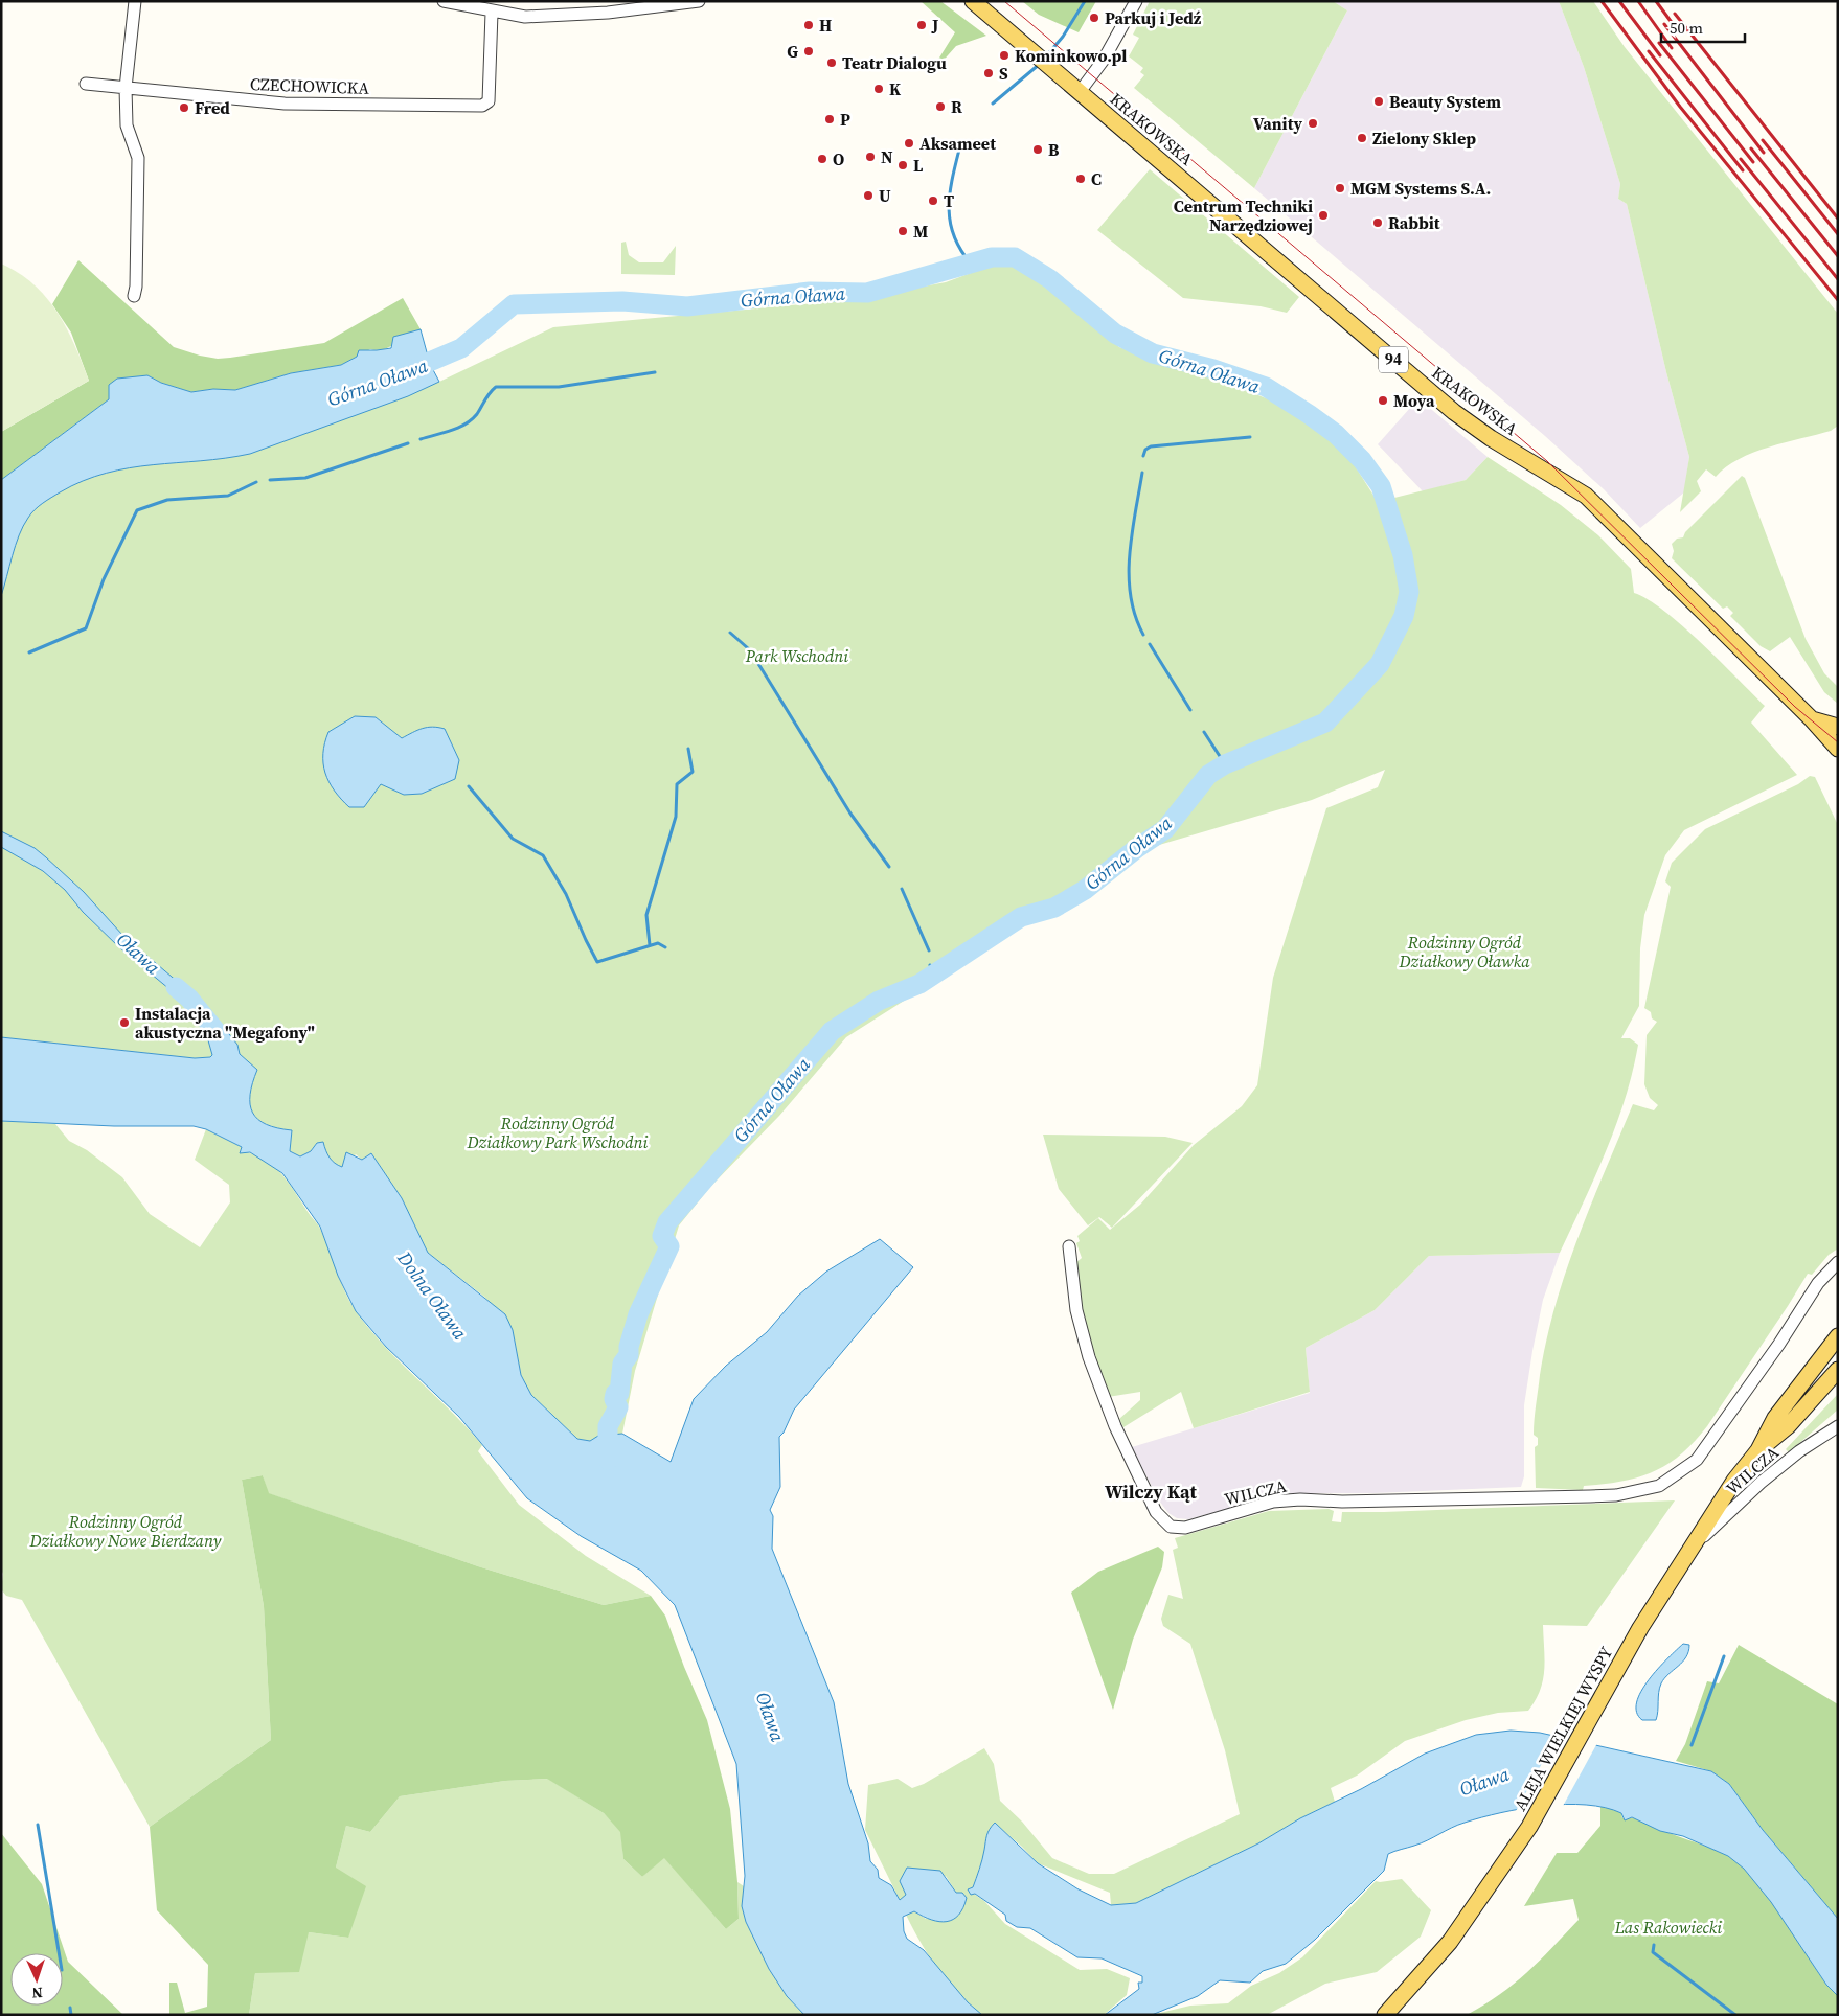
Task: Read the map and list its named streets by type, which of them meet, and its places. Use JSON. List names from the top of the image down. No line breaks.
{"streets":{"main road":["KRAKOWSKA","94","ALEJA WIELKIEJ WYSPY"],"street":["CZECHOWICKA","WILCZA"]},"crossings":[["KRAKOWSKA","94"],["WILCZA","ALEJA WIELKIEJ WYSPY"]],"districts":["Wilczy Kąt"],"water":["Górna Oława","Oława","Dolna Oława"],"parks":["Park Wschodni","Rodzinny Ogród Działkowy Oławka","Rodzinny Ogród Działkowy Park Wschodni","Rodzinny Ogród Działkowy Nowe Bierdzany","Las Rakowiecki"],"places":["Parkuj i Jedź","H","J","G","Kominkowo.pl","Teatr Dialogu","S","K","Beauty System","R","Fred","P","Vanity","Zielony Sklep","Aksameet","B","N","O","L","C","MGM Systems S.A.","U","T","Centrum Techniki Narzędziowej","Rabbit","M","Moya","Instalacja akustyczna \"Megafony\""],"scale_bar":"50 m","north":"bottom"}
